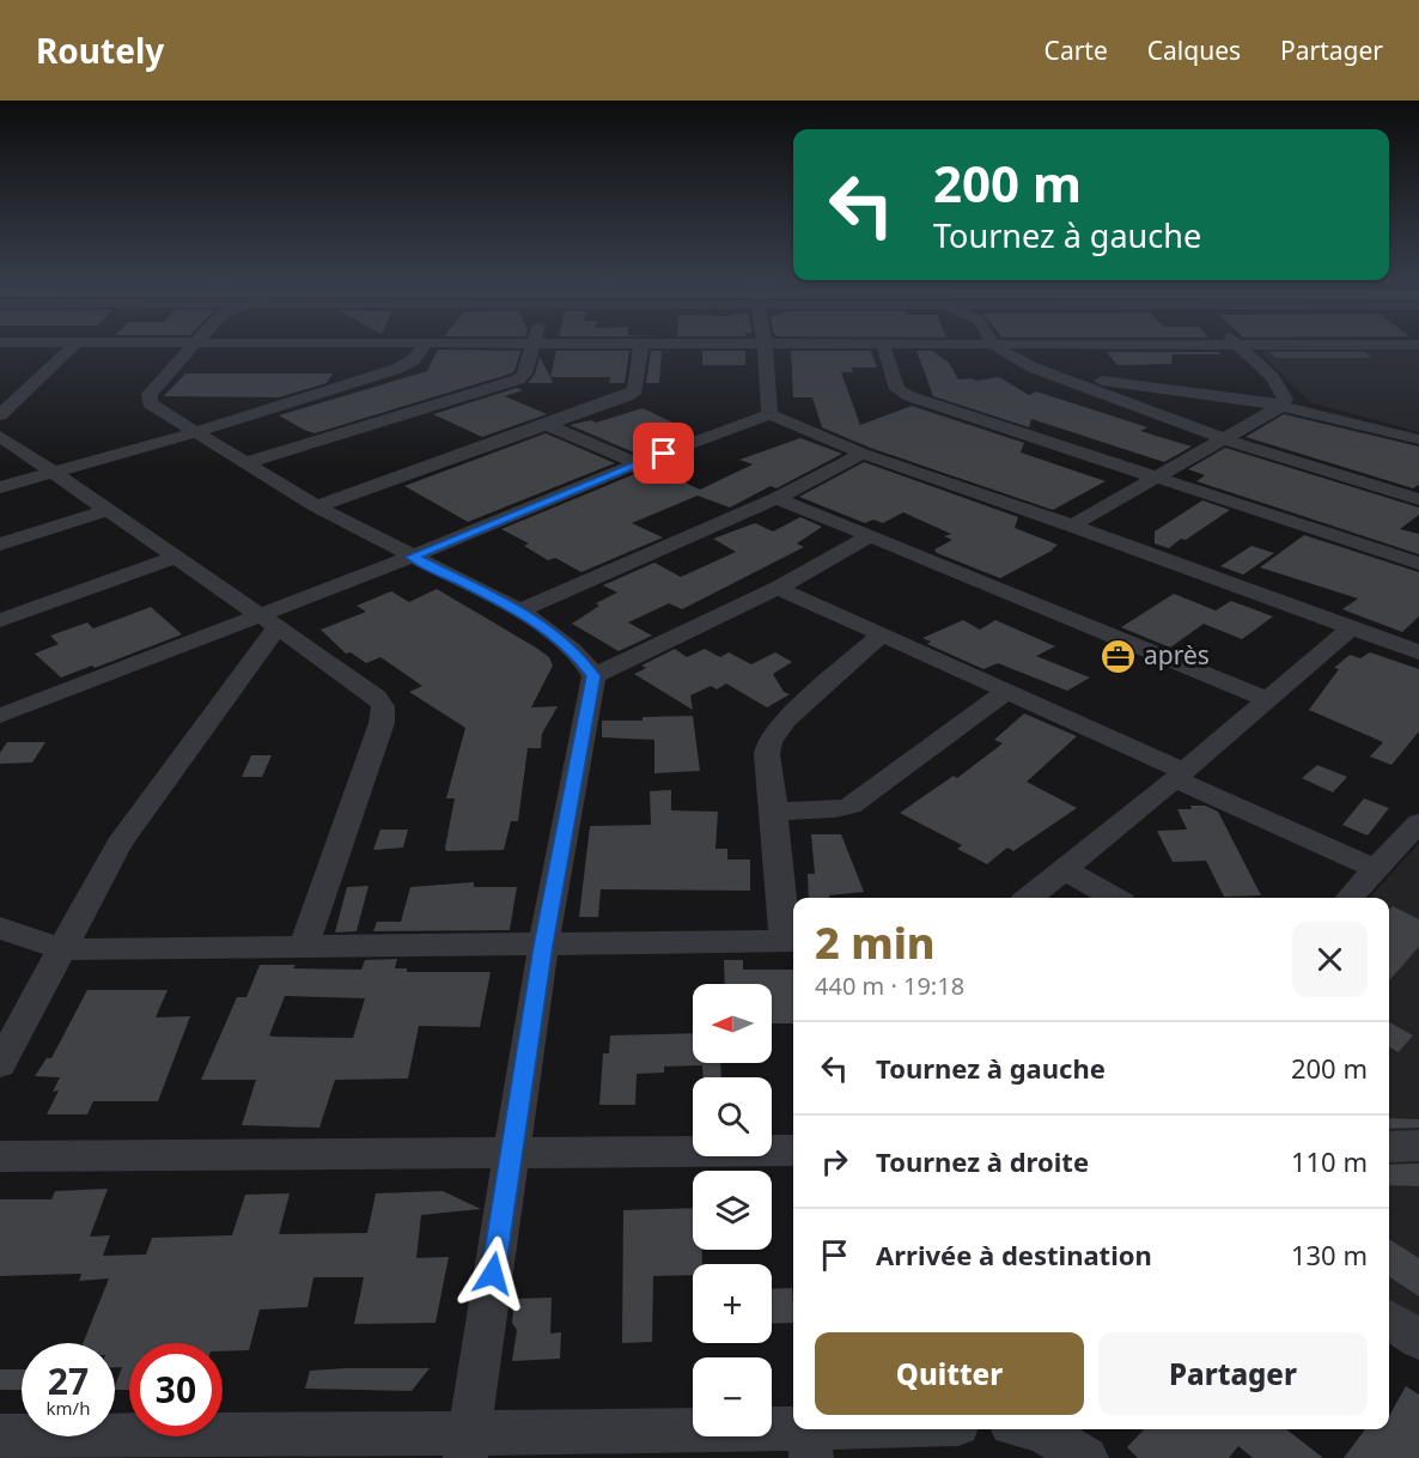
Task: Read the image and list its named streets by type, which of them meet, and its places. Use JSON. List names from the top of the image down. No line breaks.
{"places":{"office":["après"]},"north":"left","page":{"header":"Routely","nav":["Carte","Calques","Partager"],"turn":["200 m","Tournez à gauche"],"heading":["2 min","440 m · 19:18"],"map_buttons":["+","−"],"list":[{"name":"Tournez à gauche","value":"200 m"},{"name":"Tournez à droite","value":"110 m"},{"name":"Arrivée à destination","value":"130 m"}],"buttons":["Quitter","Partager"],"speed":"27 km/h","limit":"30"}}
